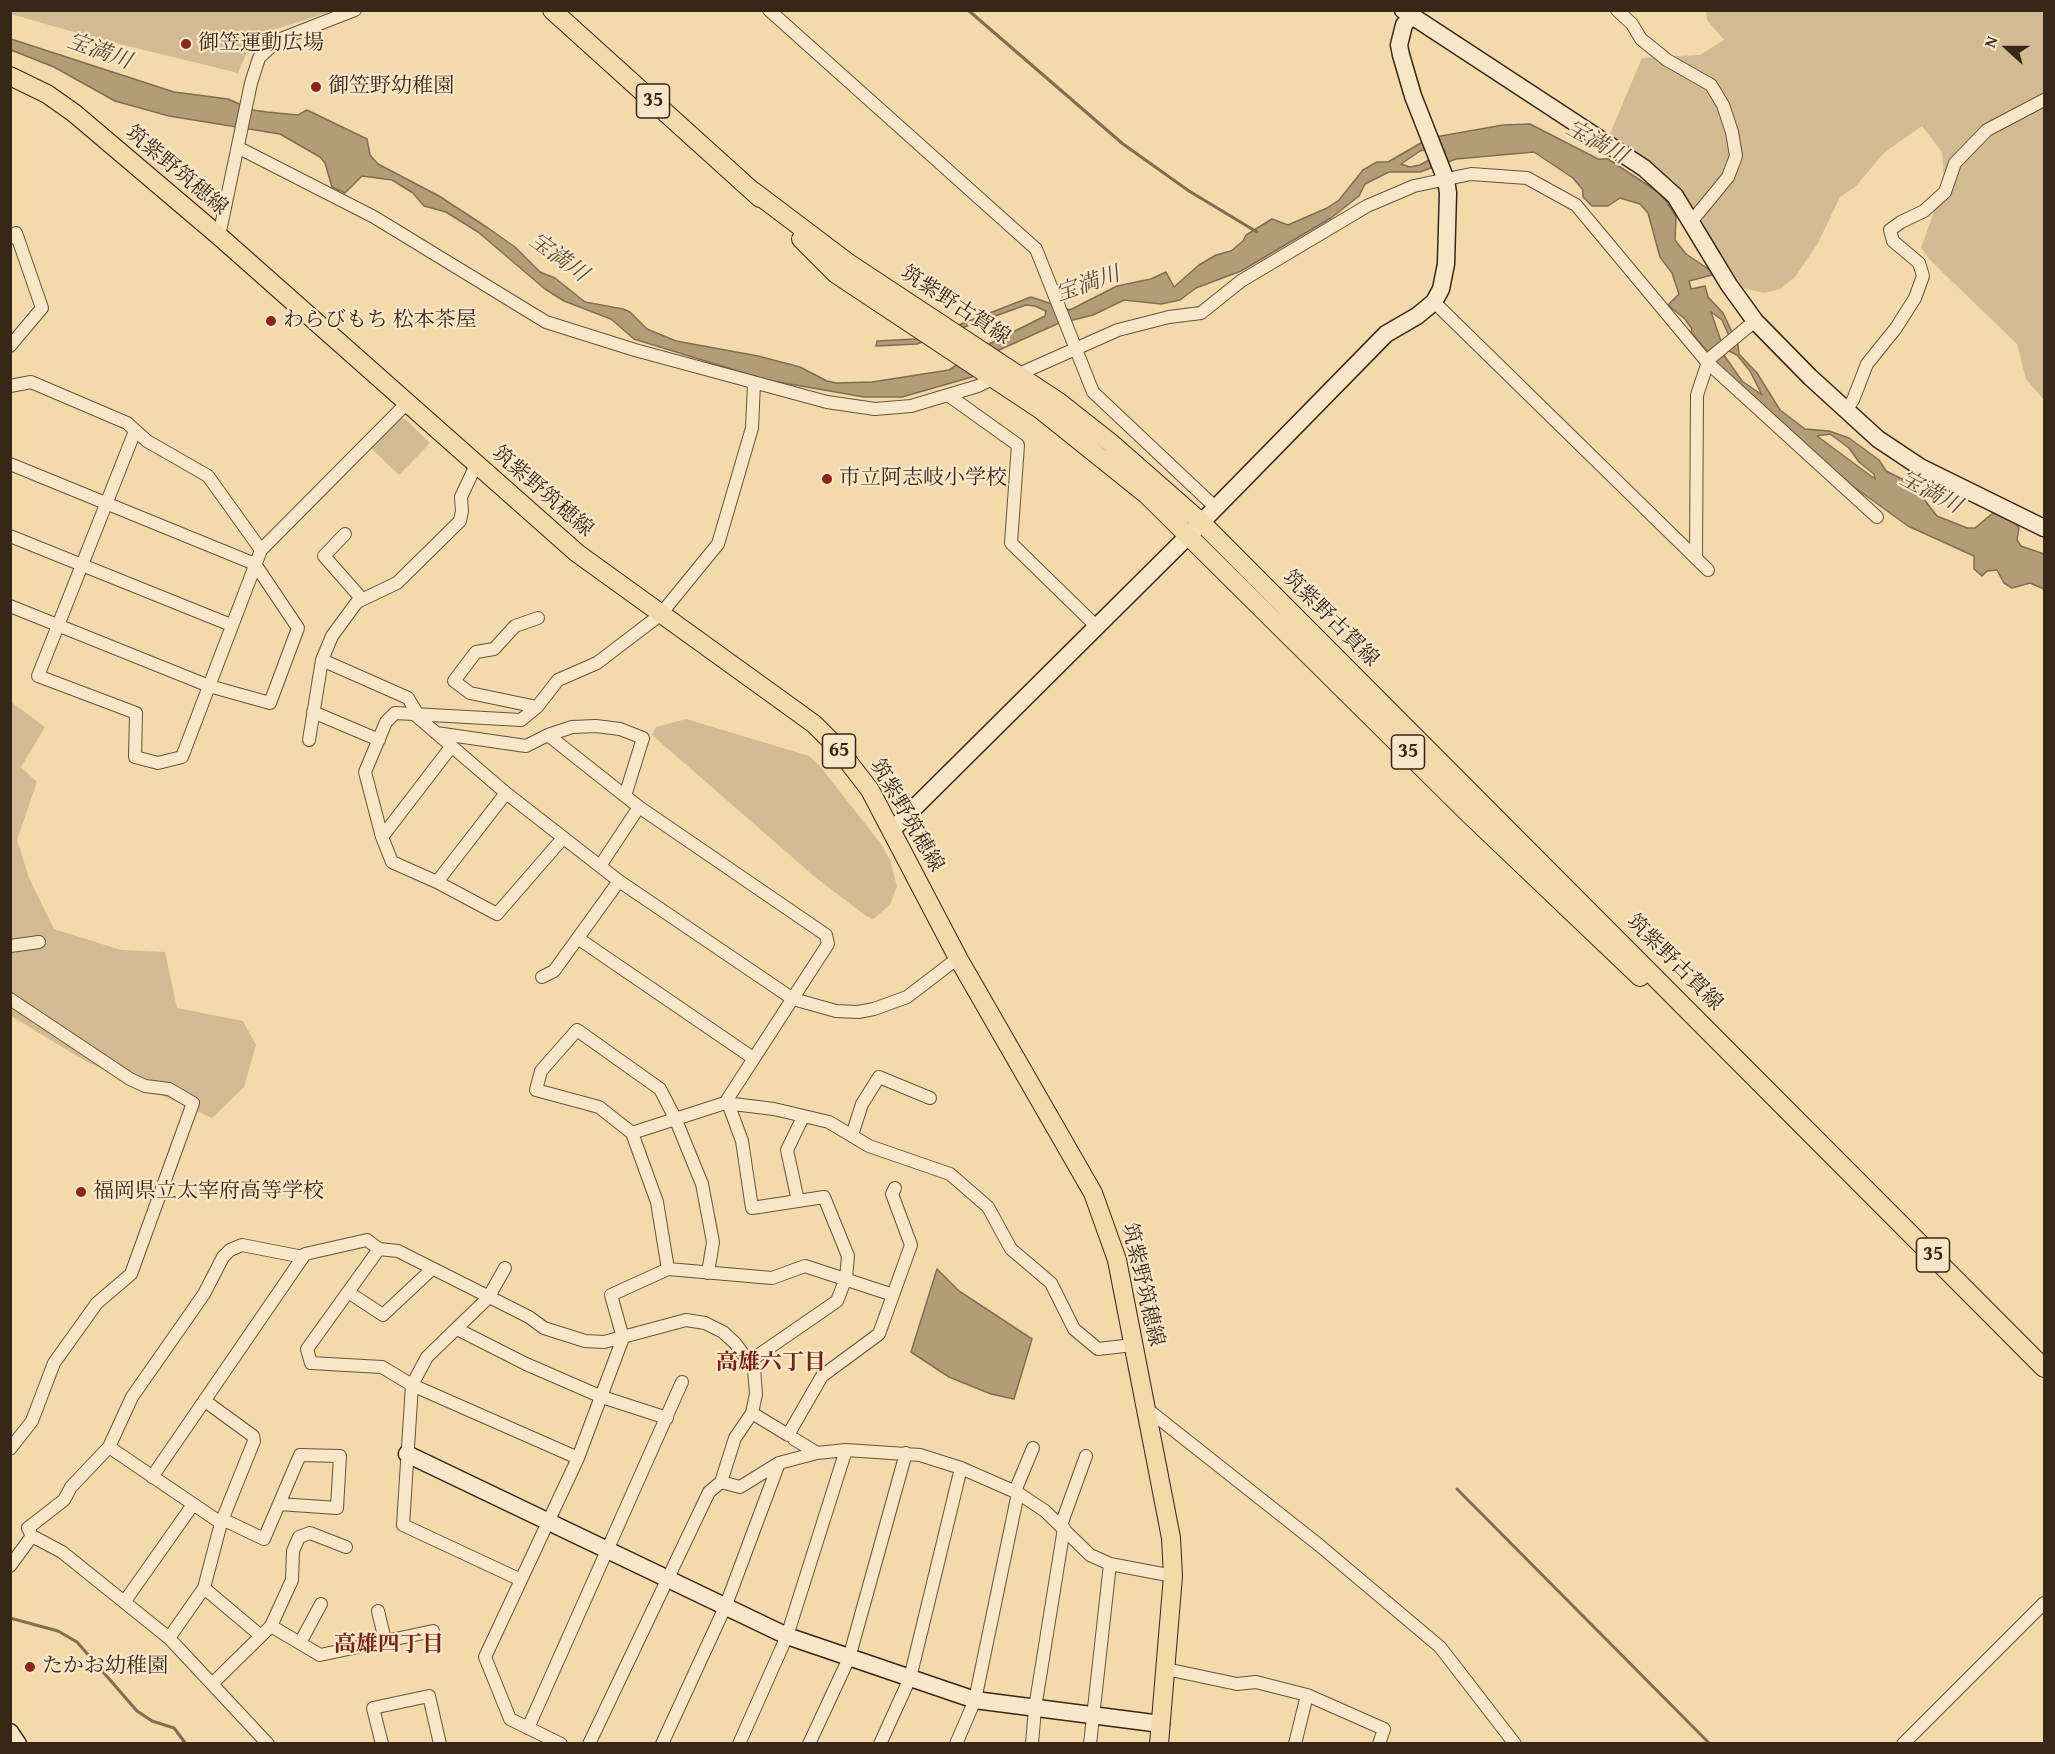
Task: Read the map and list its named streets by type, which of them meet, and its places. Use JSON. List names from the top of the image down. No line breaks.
{"streets":{"main road":["35","筑紫野筑穂線","筑紫野古賀線","65"]},"districts":["高雄六丁目","高雄四丁目"],"water":["宝満川"],"places":["御笠運動広場","御笠野幼稚園","わらびもち 松本茶屋","市立阿志岐小学校","福岡県立太宰府高等学校","たかお幼稚園"],"north":"left"}
